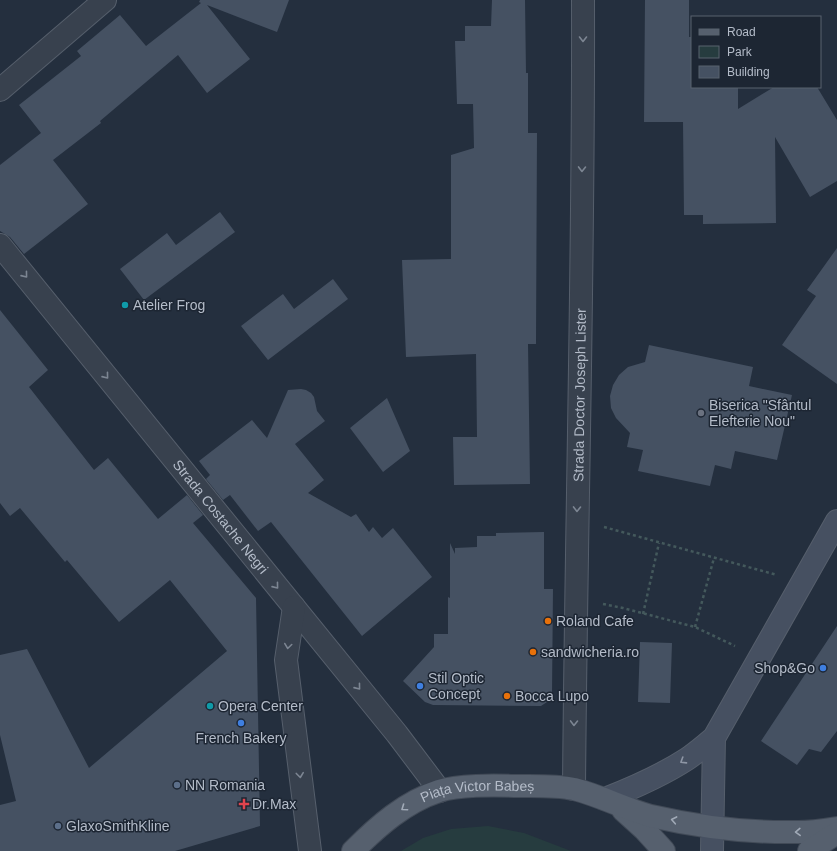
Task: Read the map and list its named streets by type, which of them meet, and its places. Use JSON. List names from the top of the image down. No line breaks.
{"streets":{"main road":["Piața Victor Babeș"],"street":["Strada Doctor Joseph Lister","Strada Costache Negri"]},"crossings":[["Strada Doctor Joseph Lister","Piața Victor Babeș"],["Strada Costache Negri","Piața Victor Babeș"]],"one_way":["Strada Doctor Joseph Lister","Strada Costache Negri","Piața Victor Babeș"],"places":{"other":["Atelier Frog","Biserica \"Sfântul Elefterie Nou\"","Roland Cafe","sandwicheria.ro","Shop&Go","Stil Optic Concept","Bocca Lupo","Opera Center","French Bakery","NN Romania","GlaxoSmithKline"],"health":["Dr.Max"]},"legend":["Road","Park","Building"]}
